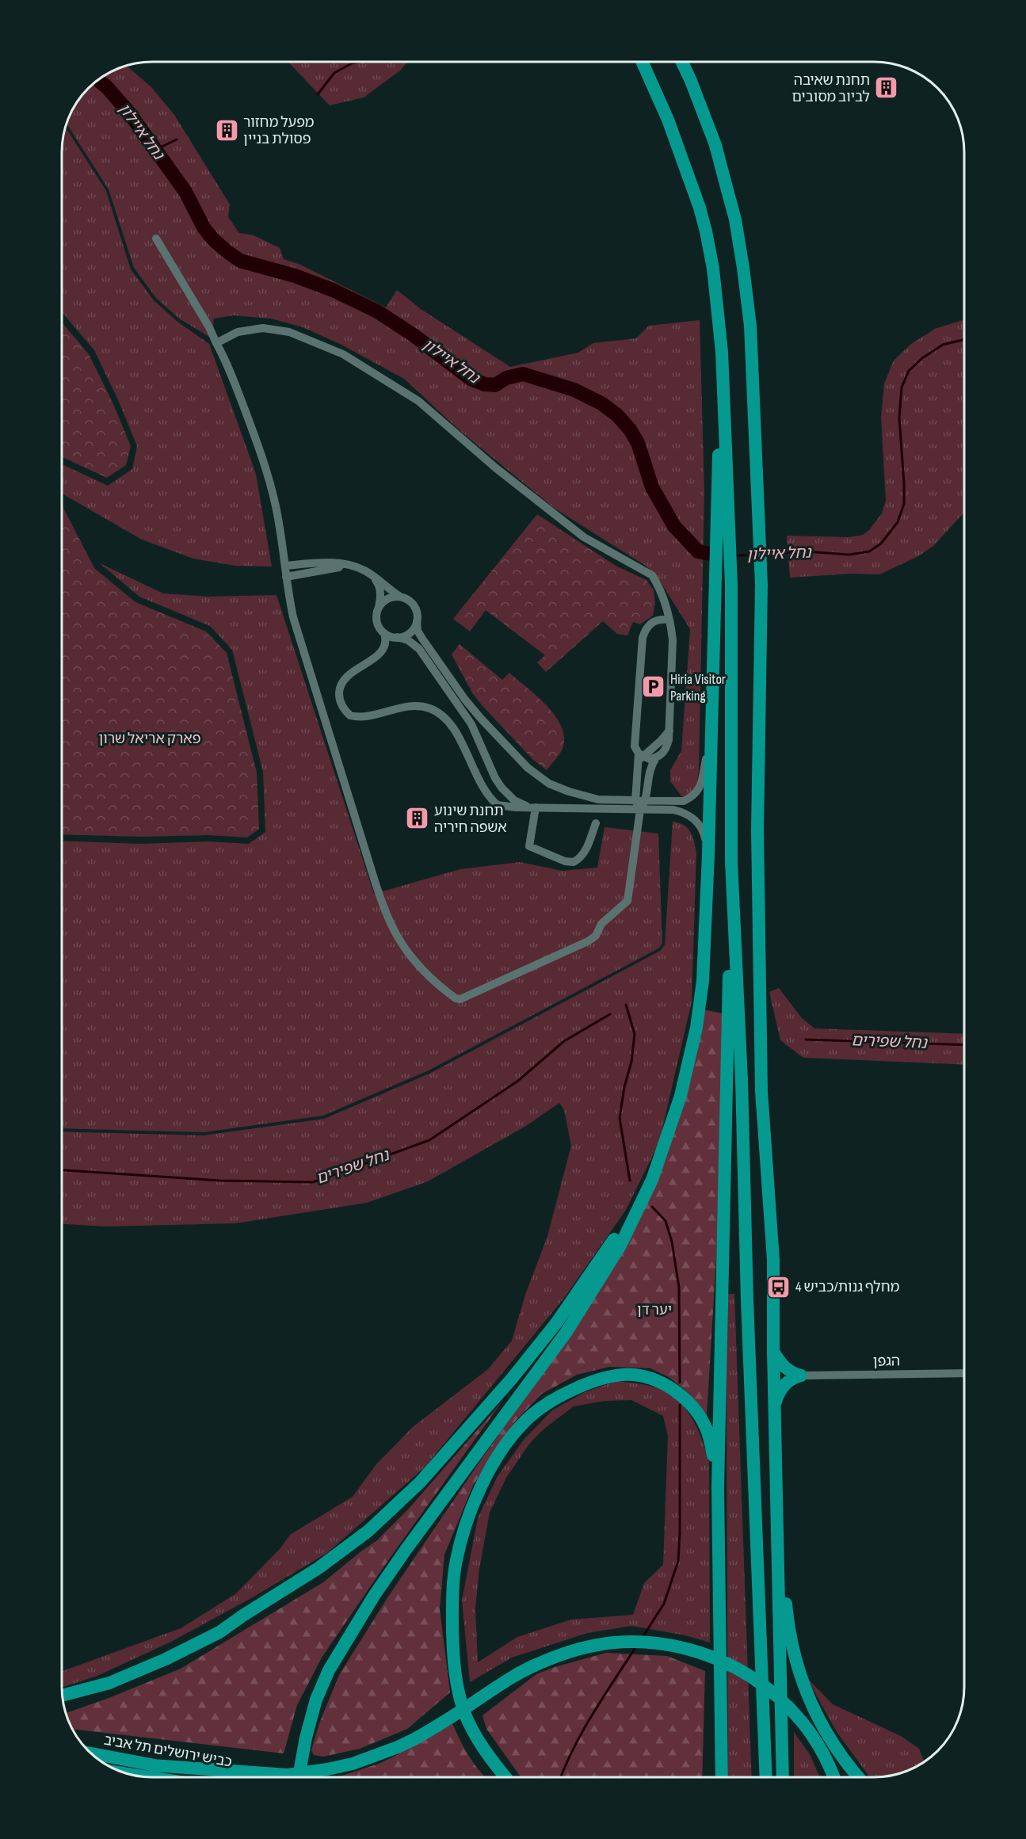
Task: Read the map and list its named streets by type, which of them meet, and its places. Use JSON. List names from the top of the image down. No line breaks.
{"streets":{"highway":["כביש ירושלים תל אביב"],"street":["הגפן"]},"water":["נחל איילון","נחל שפירים"],"parks":["פארק אריאל שרון","יער דן"],"places":{"building":["תחנת שאיבה לביוב מסובים","מפעל מחזור פסולת בניין","תחנת שינוע אשפה חיריה"],"parking":["Hiria Visitor Parking"],"bus stop":["מחלף גנות/כביש 4"]}}
